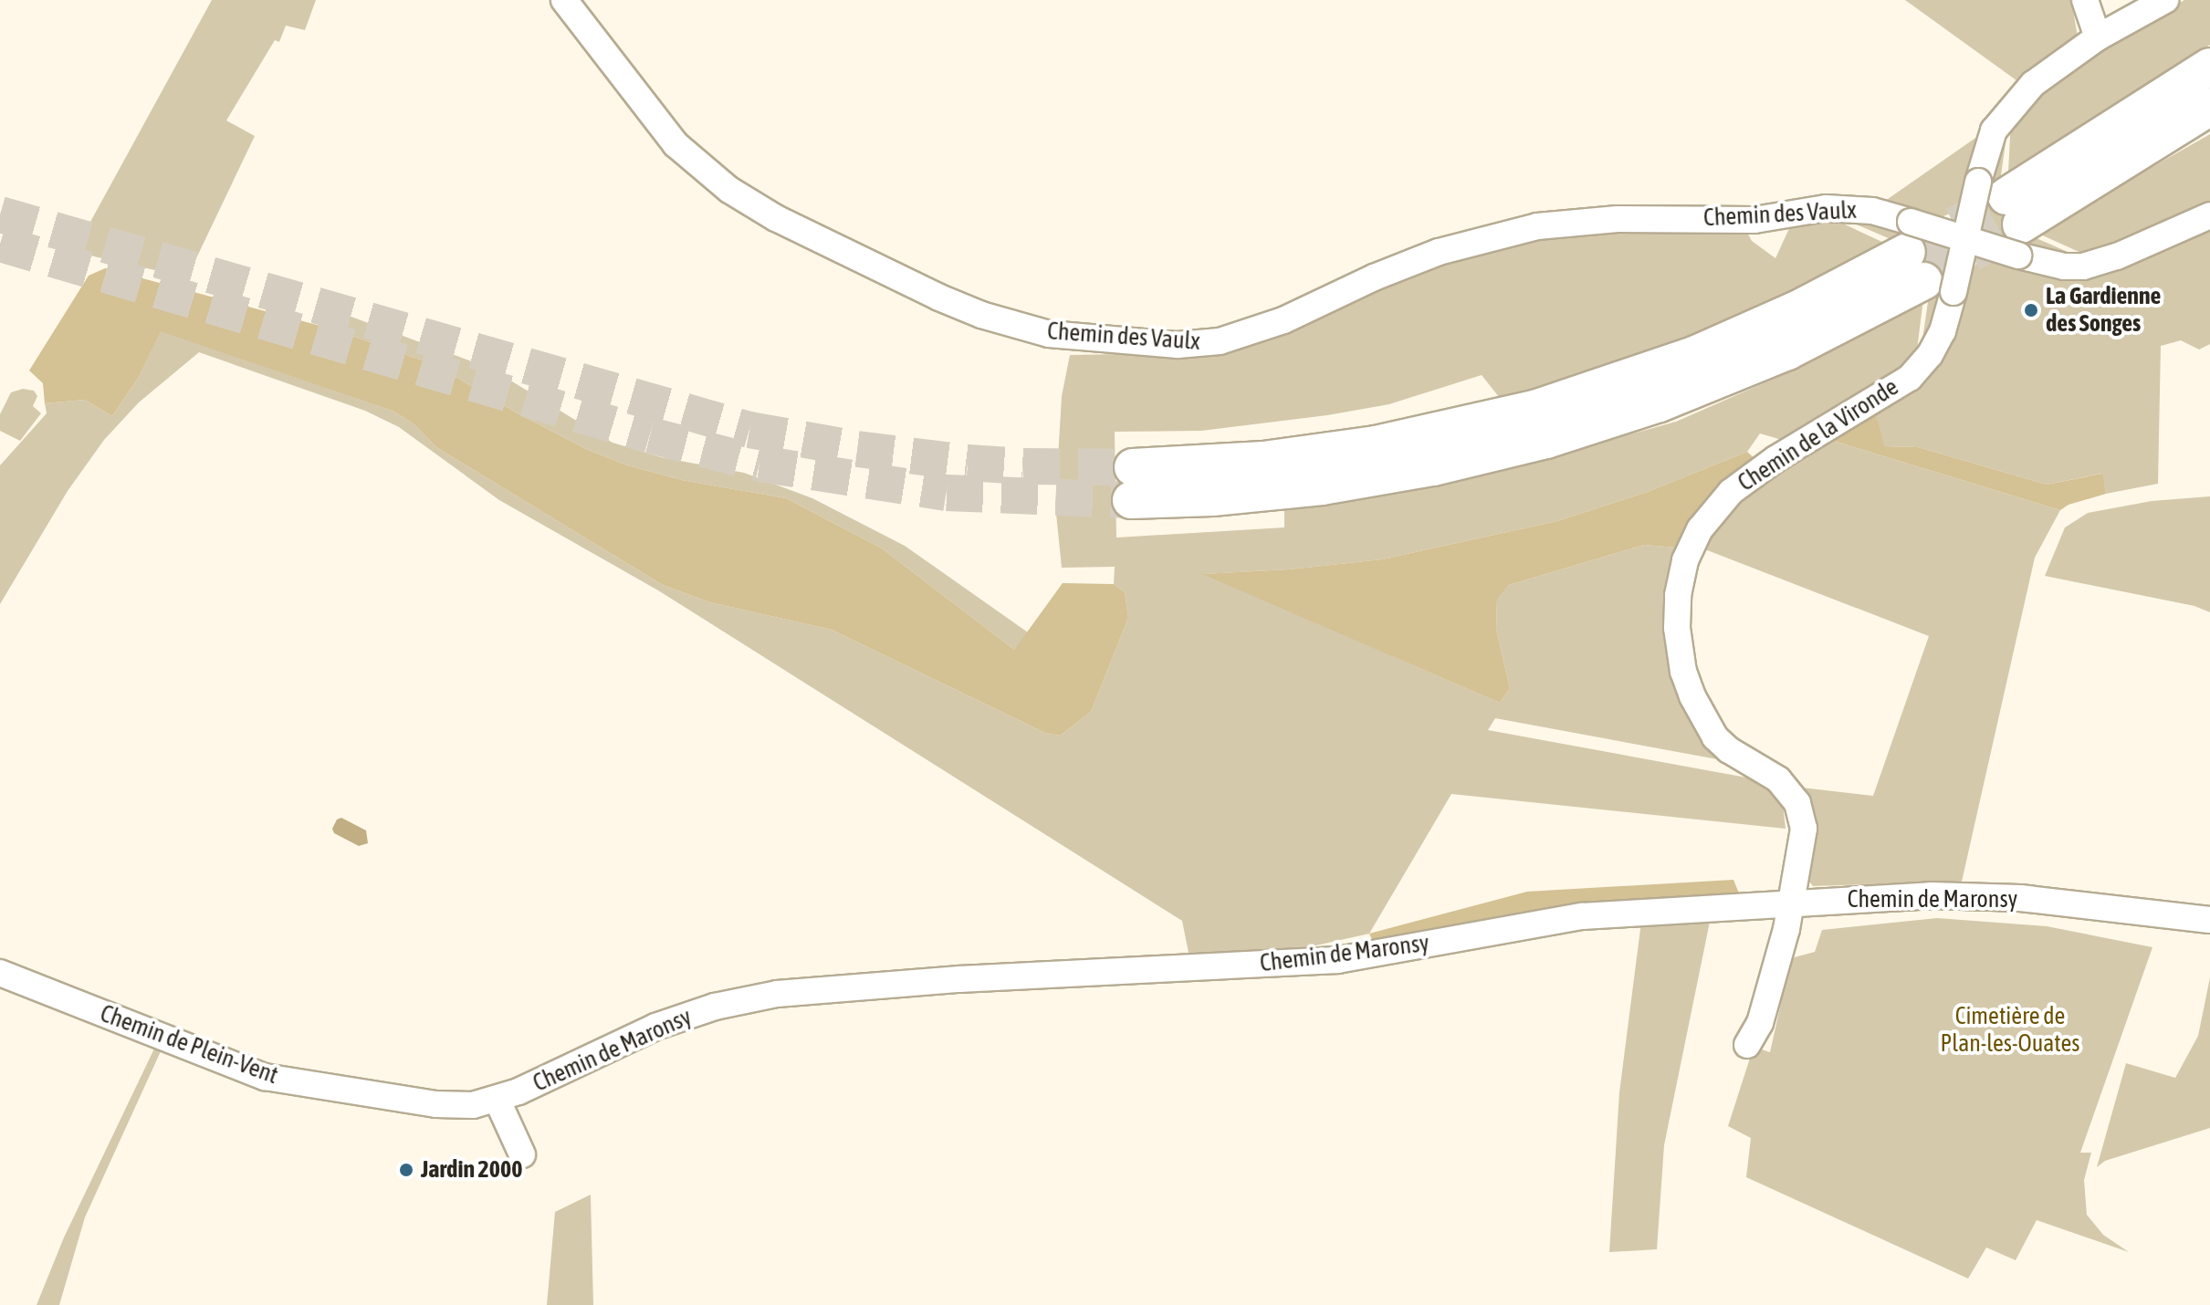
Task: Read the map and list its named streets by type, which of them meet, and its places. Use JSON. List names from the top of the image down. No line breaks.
{"streets":{"street":["Chemin des Vaulx","Chemin de la Vironde","Chemin de Maronsy","Chemin de Plein-Vent"]},"crossings":[["Chemin des Vaulx","Chemin de la Vironde"],["Chemin de la Vironde","Chemin de Maronsy"],["Chemin de Maronsy","Chemin de Plein-Vent"]],"parks":["Cimetière de Plan-les-Ouates"],"places":["La Gardienne des Songes","Jardin 2000"]}
